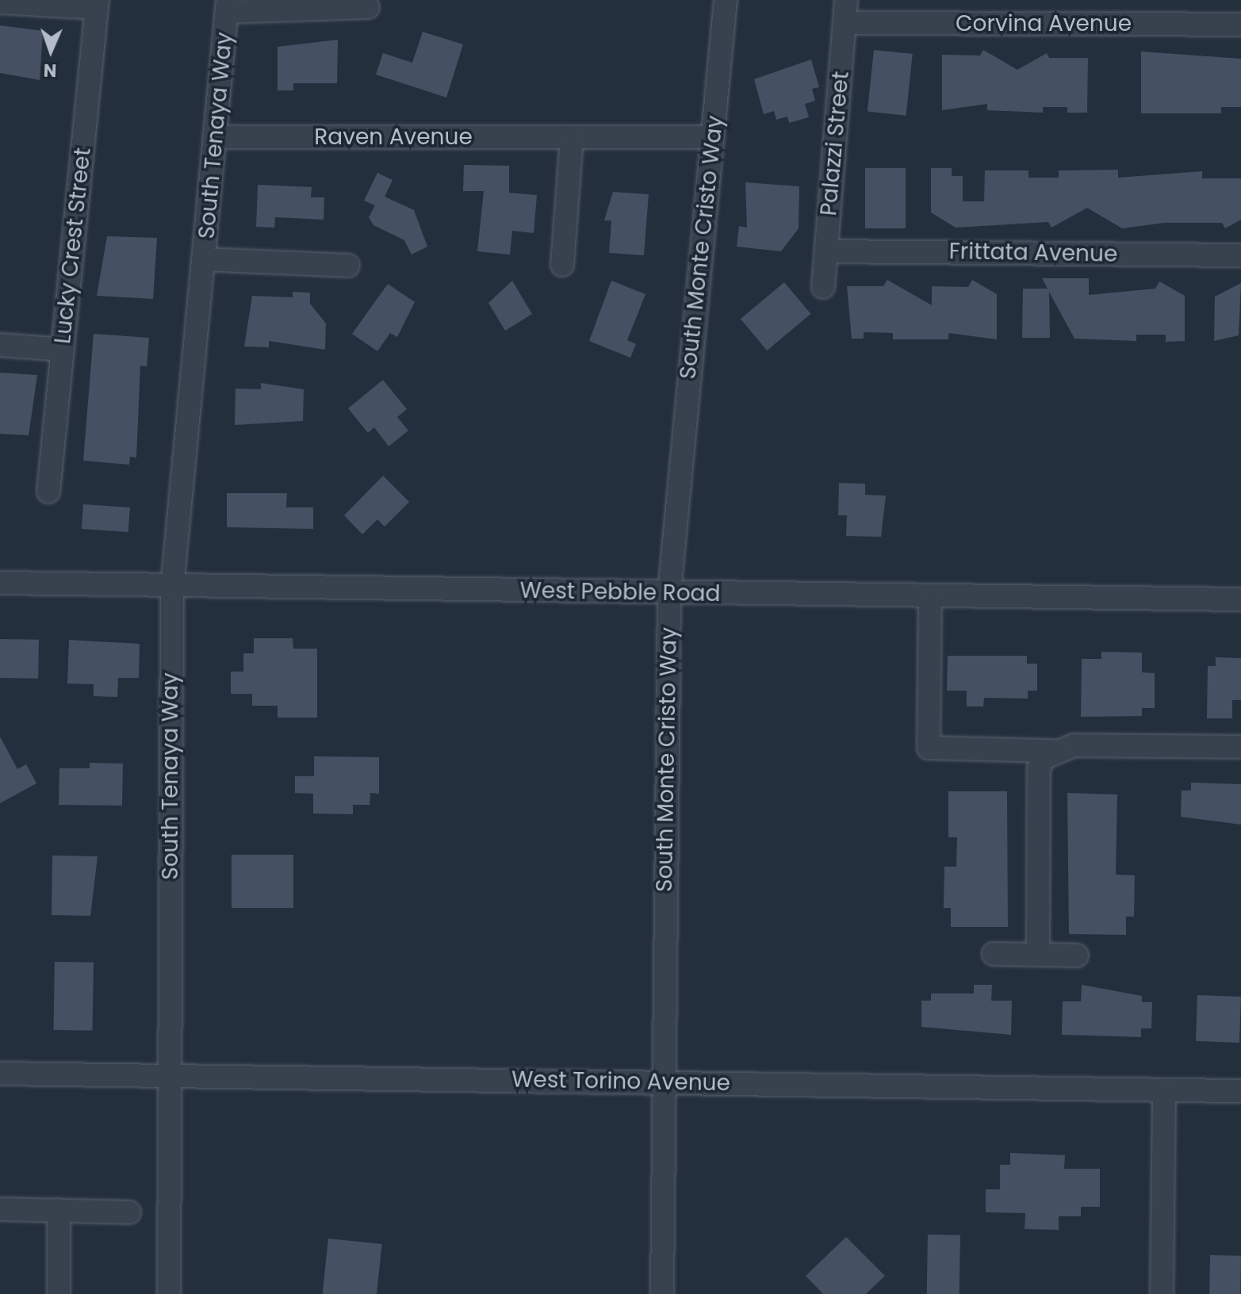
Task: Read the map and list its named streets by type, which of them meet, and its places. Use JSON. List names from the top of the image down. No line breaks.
{"streets":{"street":["Corvina Avenue","South Tenaya Way","Raven Avenue","Palazzi Street","Lucky Crest Street","South Monte Cristo Way","Frittata Avenue","West Pebble Road","West Torino Avenue"]},"crossings":[["Corvina Avenue","Palazzi Street"],["South Tenaya Way","Raven Avenue"],["South Tenaya Way","West Pebble Road"],["South Tenaya Way","West Torino Avenue"],["Raven Avenue","South Monte Cristo Way"],["Palazzi Street","Frittata Avenue"],["South Monte Cristo Way","West Pebble Road"],["South Monte Cristo Way","West Torino Avenue"]],"north":"bottom"}
